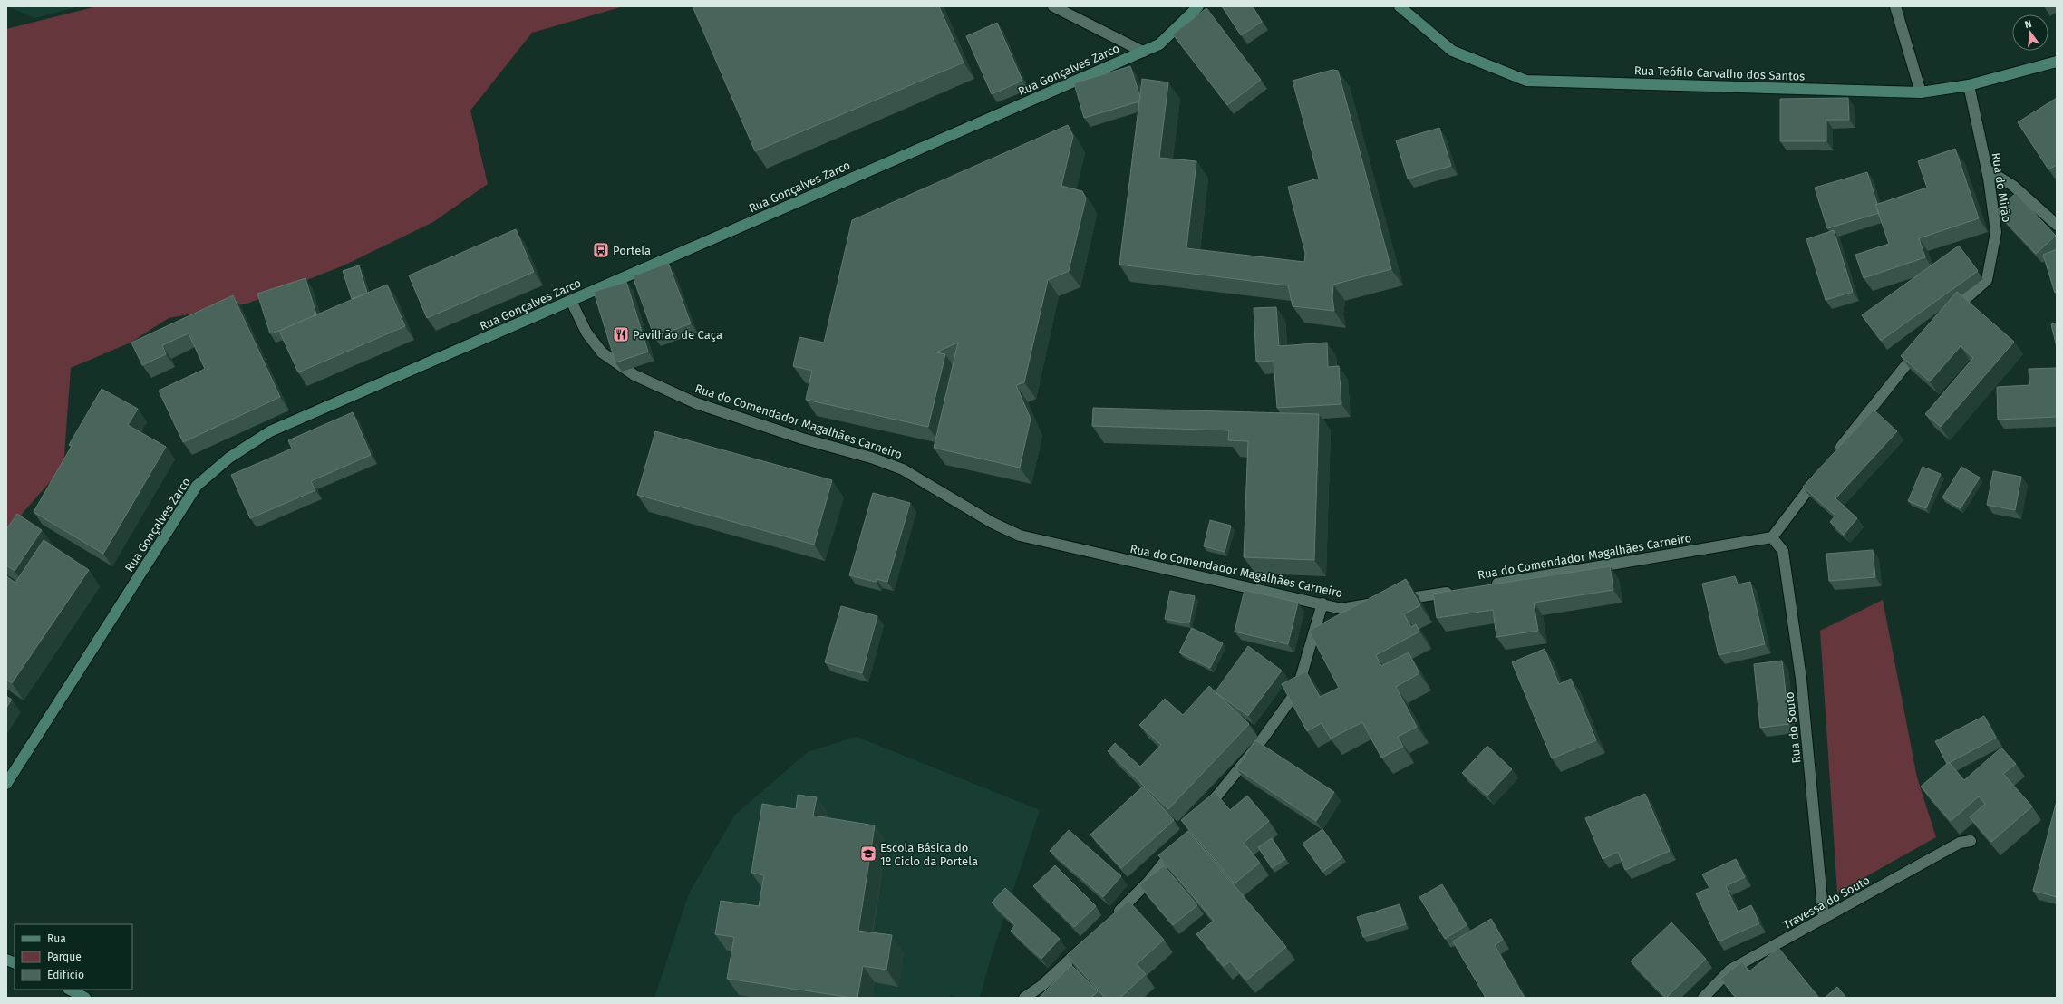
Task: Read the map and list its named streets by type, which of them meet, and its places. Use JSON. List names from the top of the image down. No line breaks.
{"streets":{"street":["Rua Gonçalves Zarco","Rua Teófilo Carvalho dos Santos","Rua do Mirão","Rua do Comendador Magalhães Carneiro","Rua do Souto","Travessa do Souto"]},"crossings":[["Rua Gonçalves Zarco","Rua do Comendador Magalhães Carneiro"],["Rua Teófilo Carvalho dos Santos","Rua do Mirão"],["Rua do Comendador Magalhães Carneiro","Rua do Souto"],["Rua do Souto","Travessa do Souto"]],"places":{"bus stop":["Portela"],"restaurant":["Pavilhão de Caça"],"school or university":["Escola Básica do 1º Ciclo da Portela"]},"legend":["Rua","Parque","Edifício"],"north":"top"}
